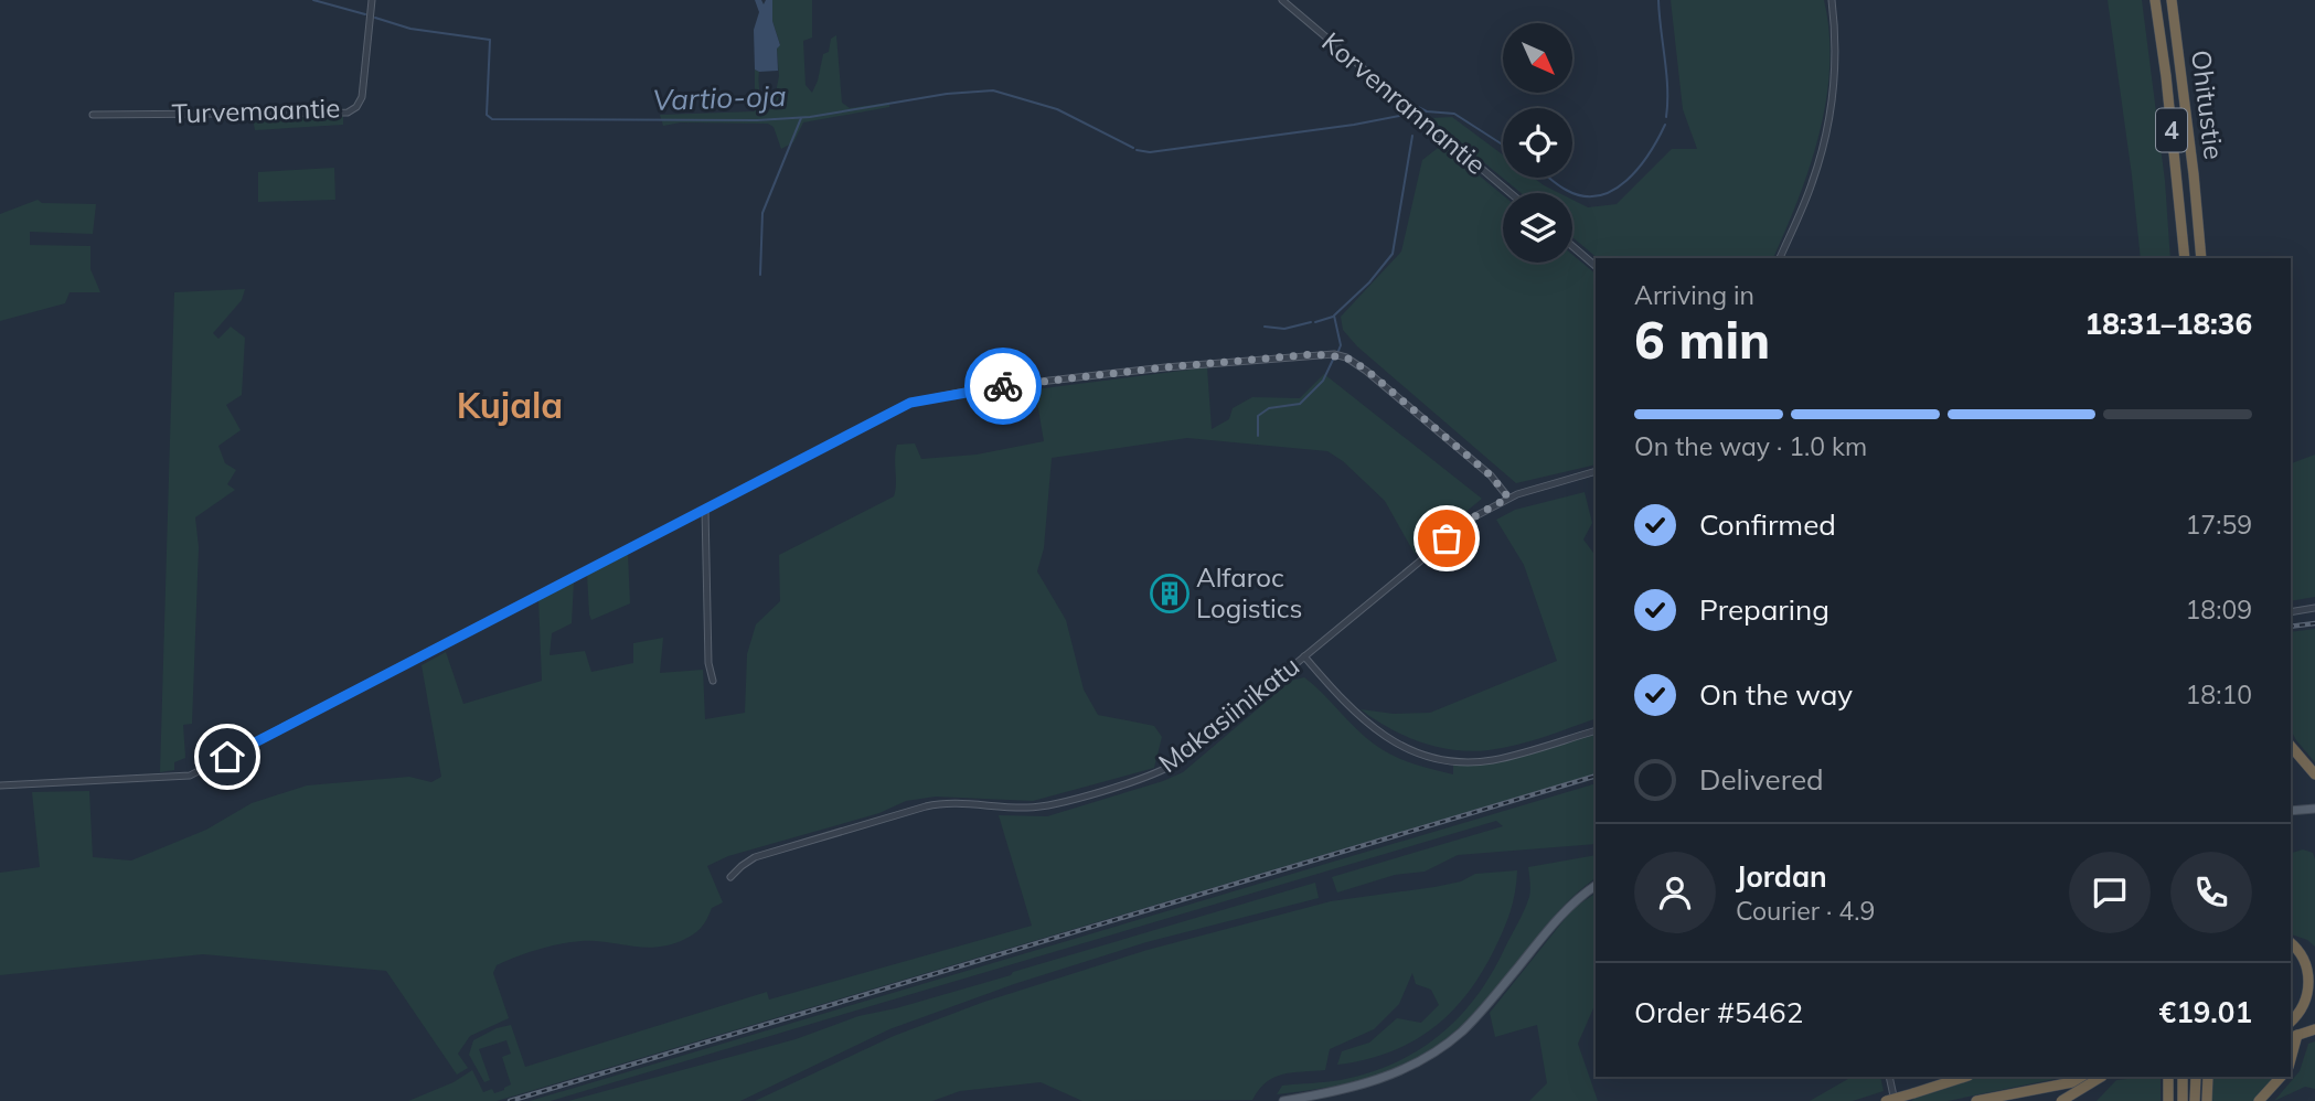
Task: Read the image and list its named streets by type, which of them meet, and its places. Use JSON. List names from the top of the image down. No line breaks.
{"streets":{"highway":["Ohitustie","4"],"street":["Korvenrannantie","Turvemaantie","Makasiinikatu"]},"districts":["Kujala"],"water":["Vartio-oja"],"places":{"building":["Alfaroc Logistics"]},"north":"bottom right","page":{"heading":["6 min","Arriving in","18:31–18:36"],"panel":["Jordan","Courier · 4.9","Order #5462","€19.01"],"bar":"On the way · 1.0 km","list":[["Confirmed","17:59"],["Preparing","18:09"],["On the way","18:10"],"Delivered"]}}
